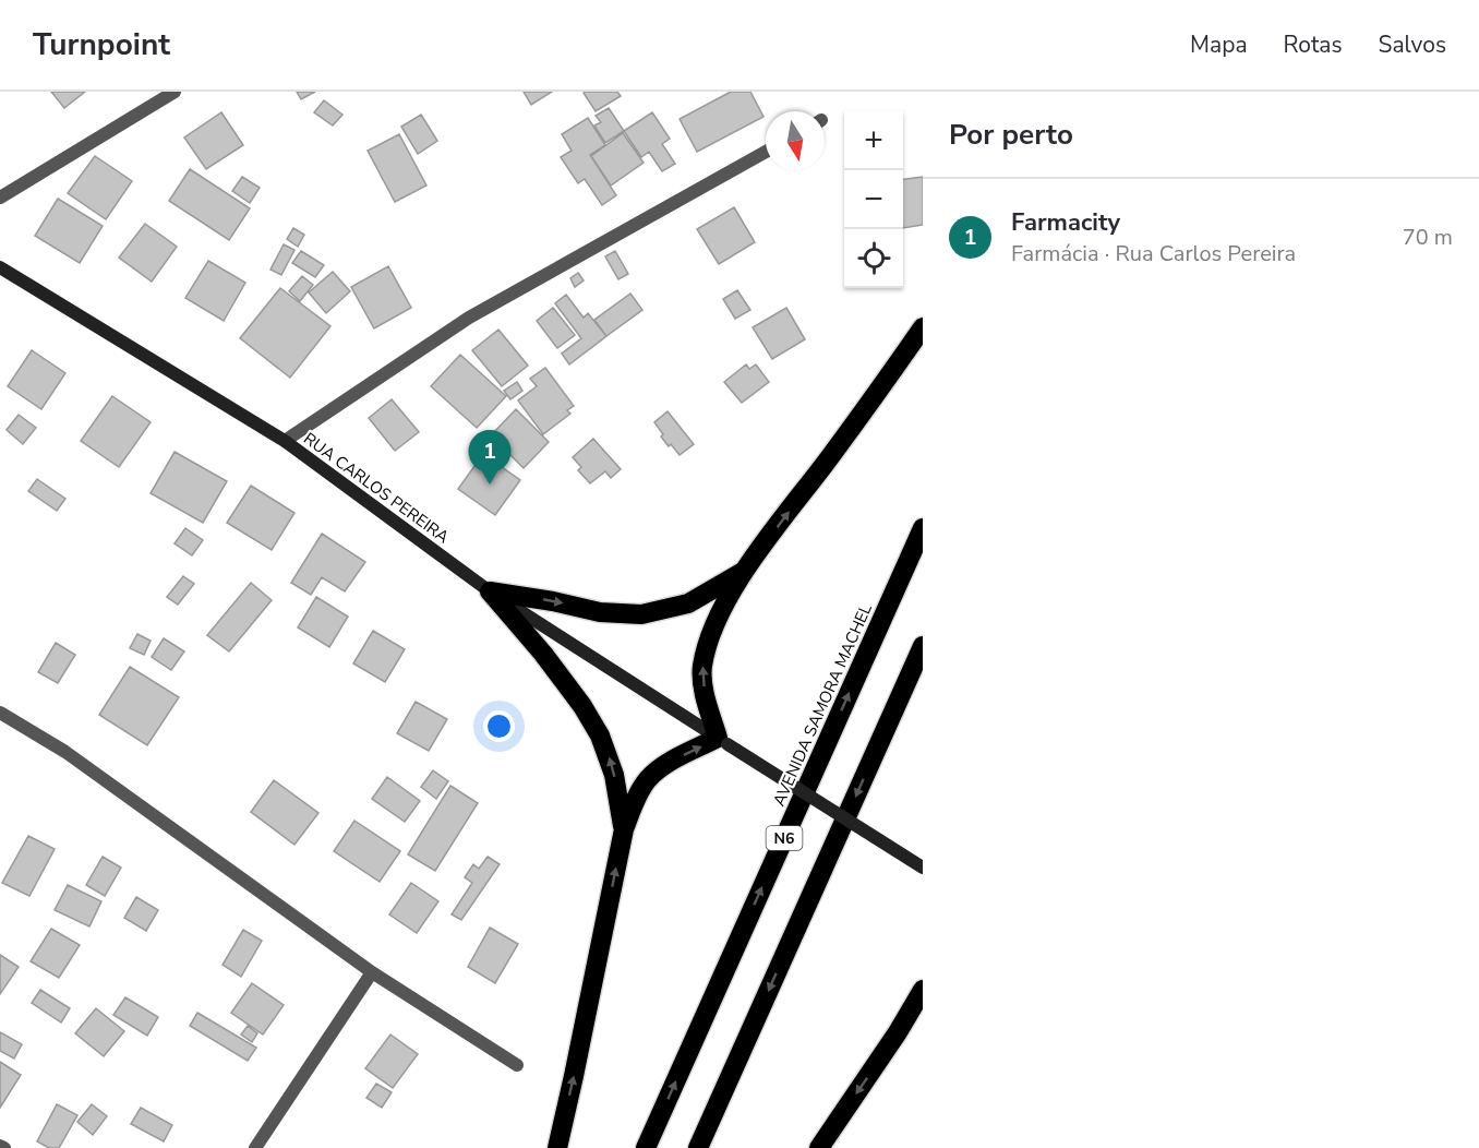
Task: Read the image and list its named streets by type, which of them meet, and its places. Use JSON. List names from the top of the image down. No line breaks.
{"streets":{"highway":["AVENIDA SAMORA MACHEL","N6"],"main road":["RUA CARLOS PEREIRA"]},"north":"bottom","page":{"header":"Turnpoint","nav":["Mapa","Rotas","Salvos"],"heading":"Por perto","map_buttons":["+","−"],"list":[{"mark":"1","name":"Farmacity","note":"Farmácia · Rua Carlos Pereira","value":"70 m"}],"pins":"1"}}
